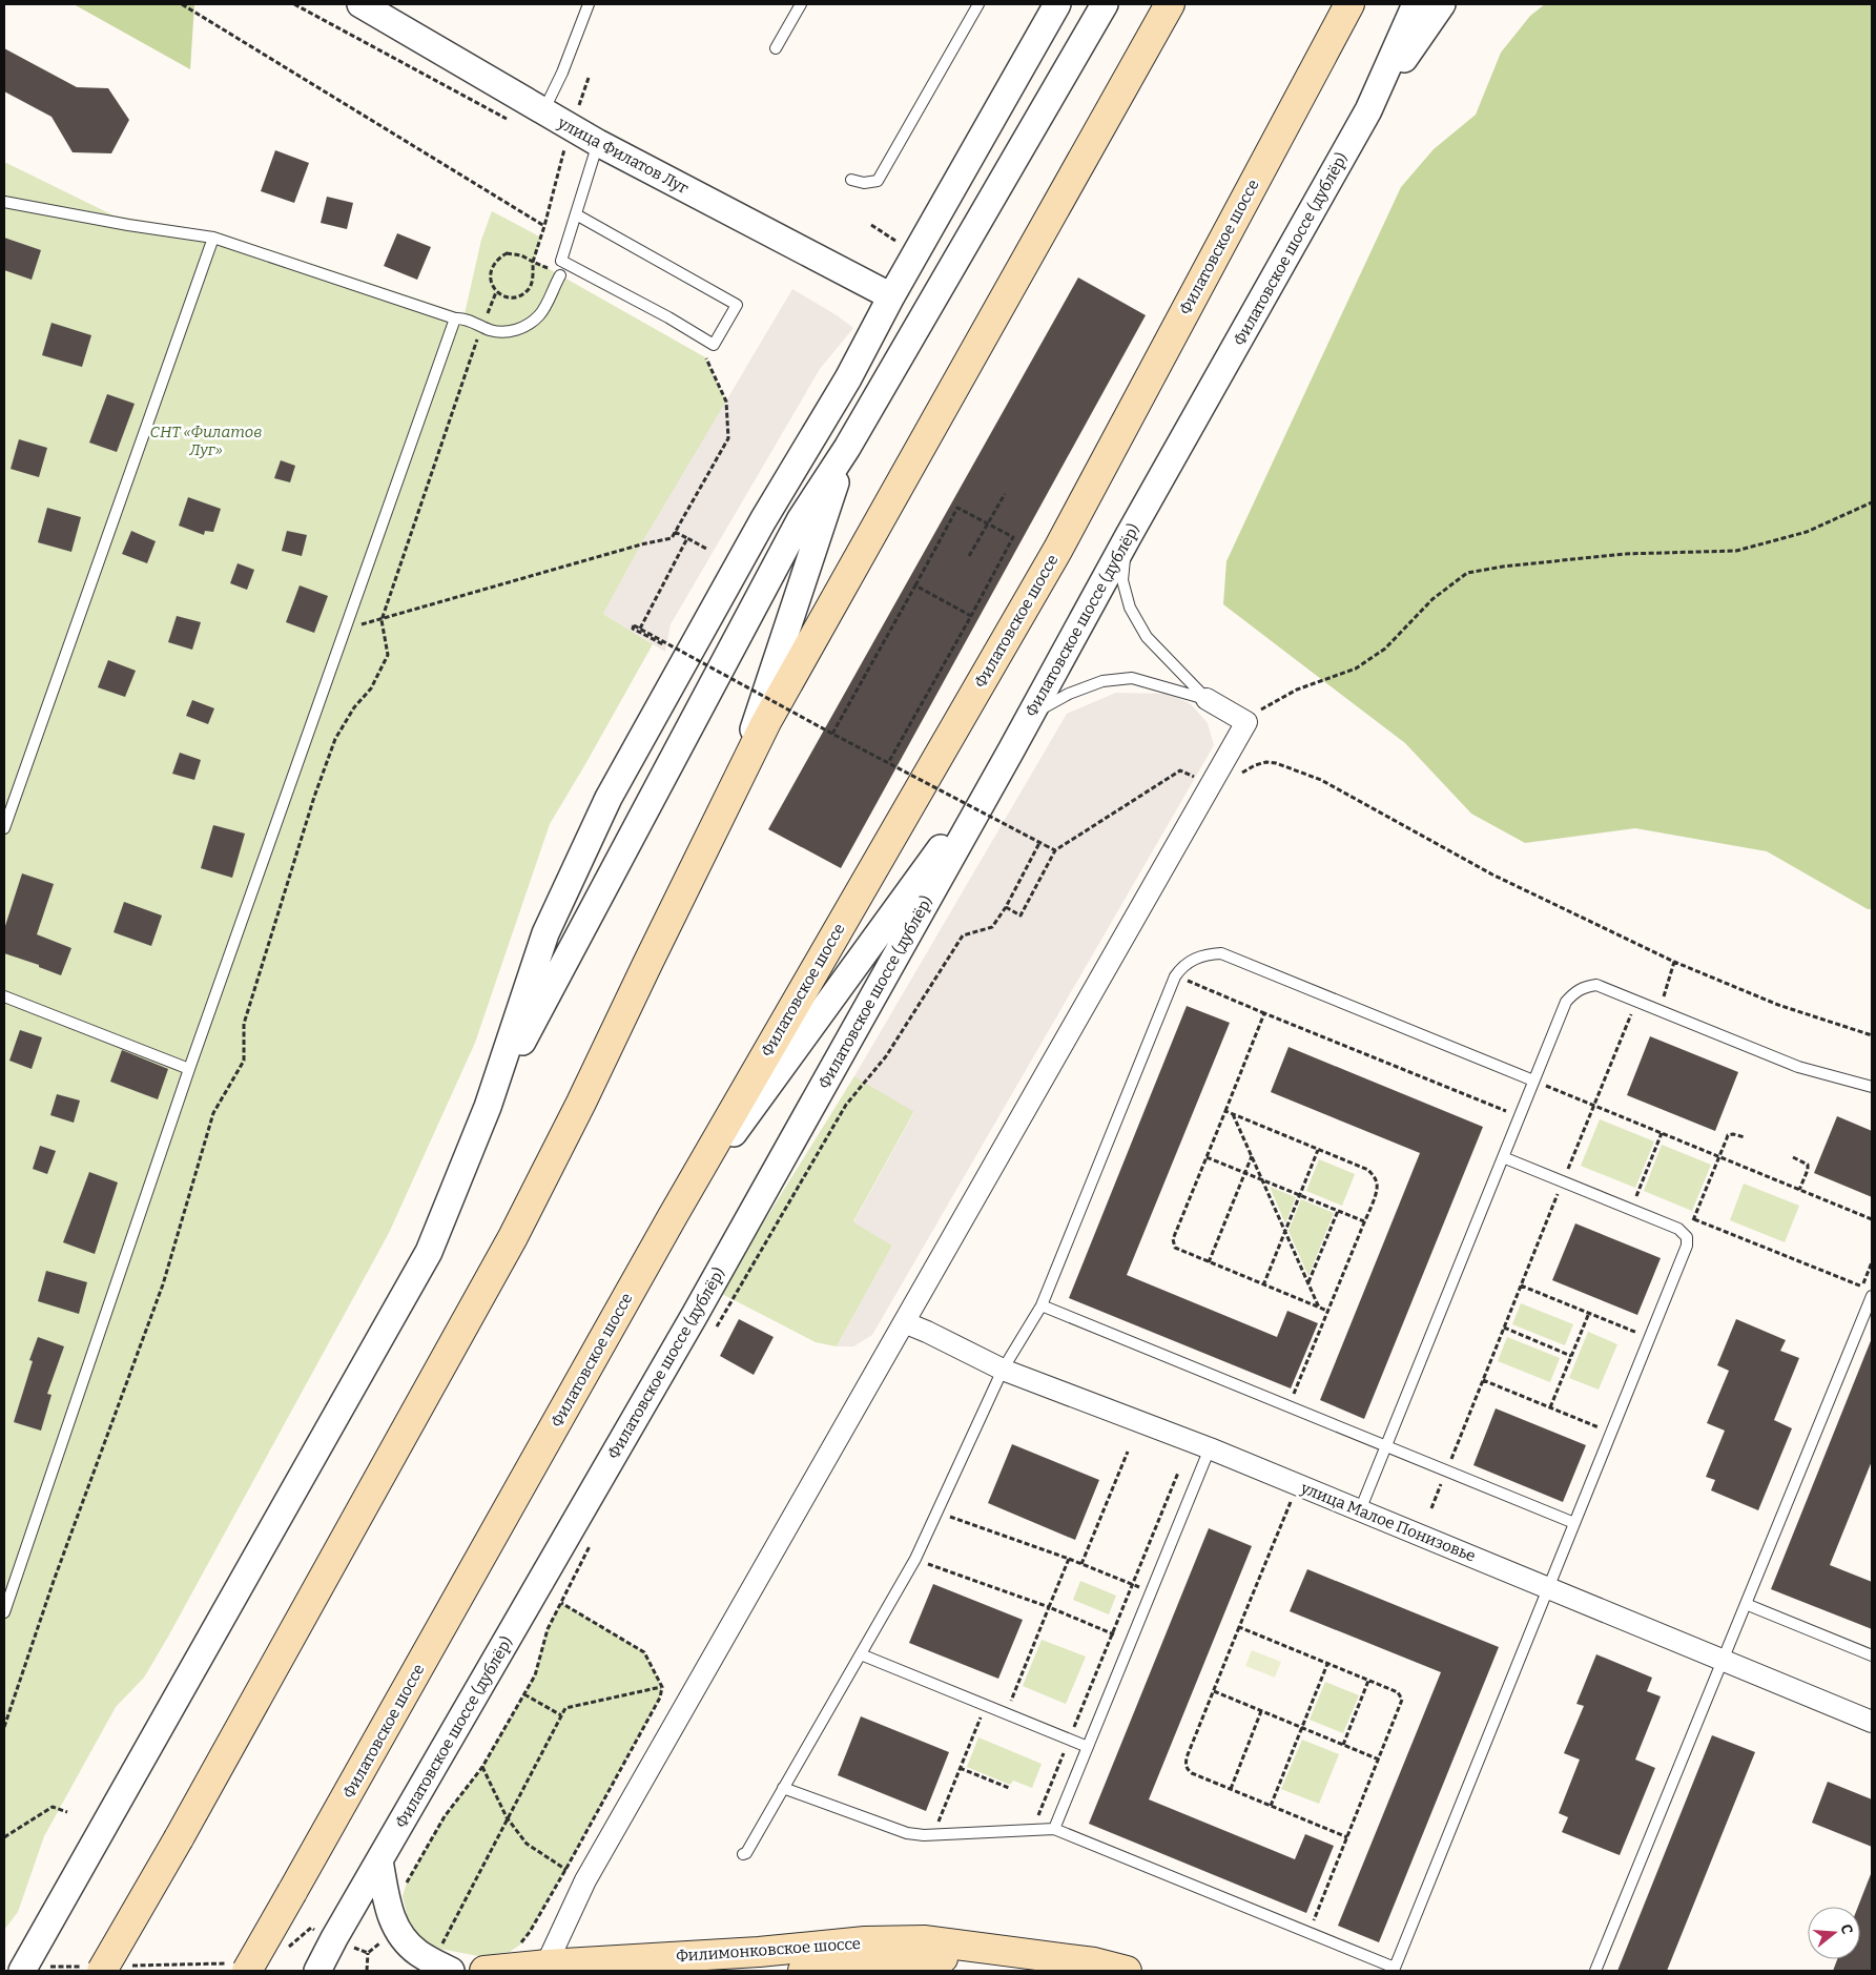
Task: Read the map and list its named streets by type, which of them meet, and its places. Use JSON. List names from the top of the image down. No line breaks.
{"streets":{"main road":["Филатовское шоссе","Филимонковское шоссе"],"street":["улица Филатов Луг","Филатовское шоссе (дублёр)","улица Малое Понизовье"]},"parks":["СНТ «Филатов Луг»"],"north":"right"}
